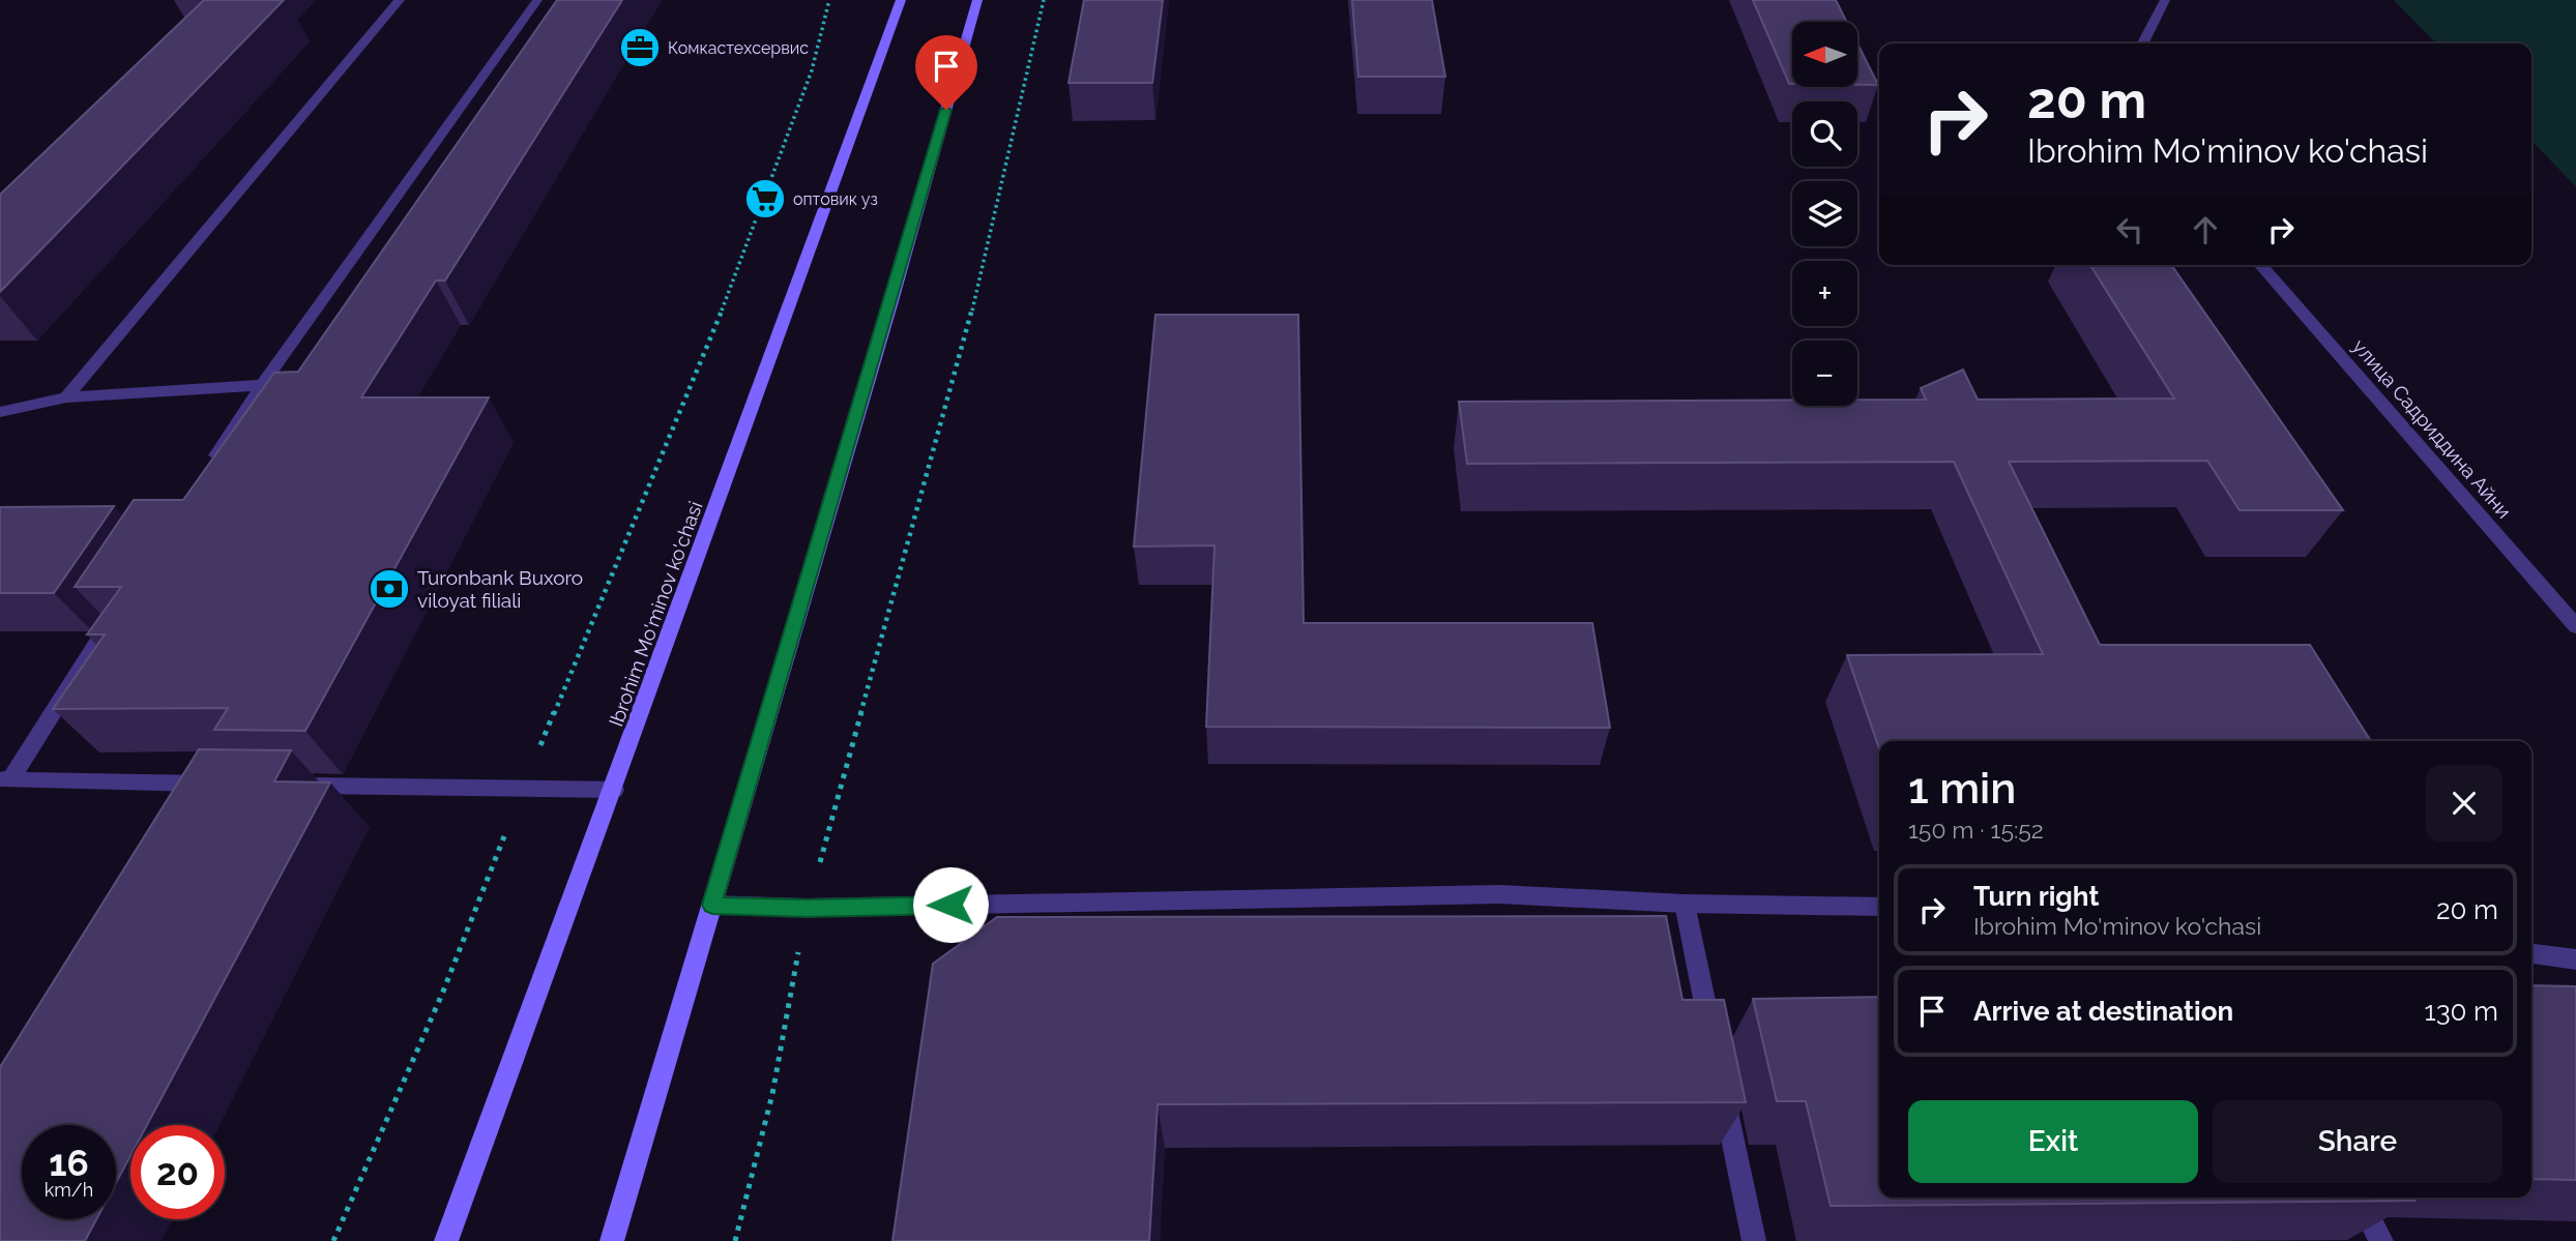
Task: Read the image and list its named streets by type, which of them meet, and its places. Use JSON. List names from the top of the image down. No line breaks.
{"streets":{"main road":["Ibrohim Mo'minov ko'chasi"],"street":["улица Садриддина Айни"]},"places":{"office":["Комкастехсервис"],"supermarket":["оптовик уз"],"bank":["Turonbank Buxoro viloyat filiali"]},"north":"left","page":{"map_buttons":["+","−"],"turn":["20 m","Ibrohim Mo'minov ko'chasi"],"heading":["1 min","150 m · 15:52"],"list":[{"name":"Turn right","note":"Ibrohim Mo'minov ko'chasi","value":"20 m"},{"name":"Arrive at destination","value":"130 m"}],"buttons":["Exit","Share"],"speed":"16 km/h","limit":"20"}}
